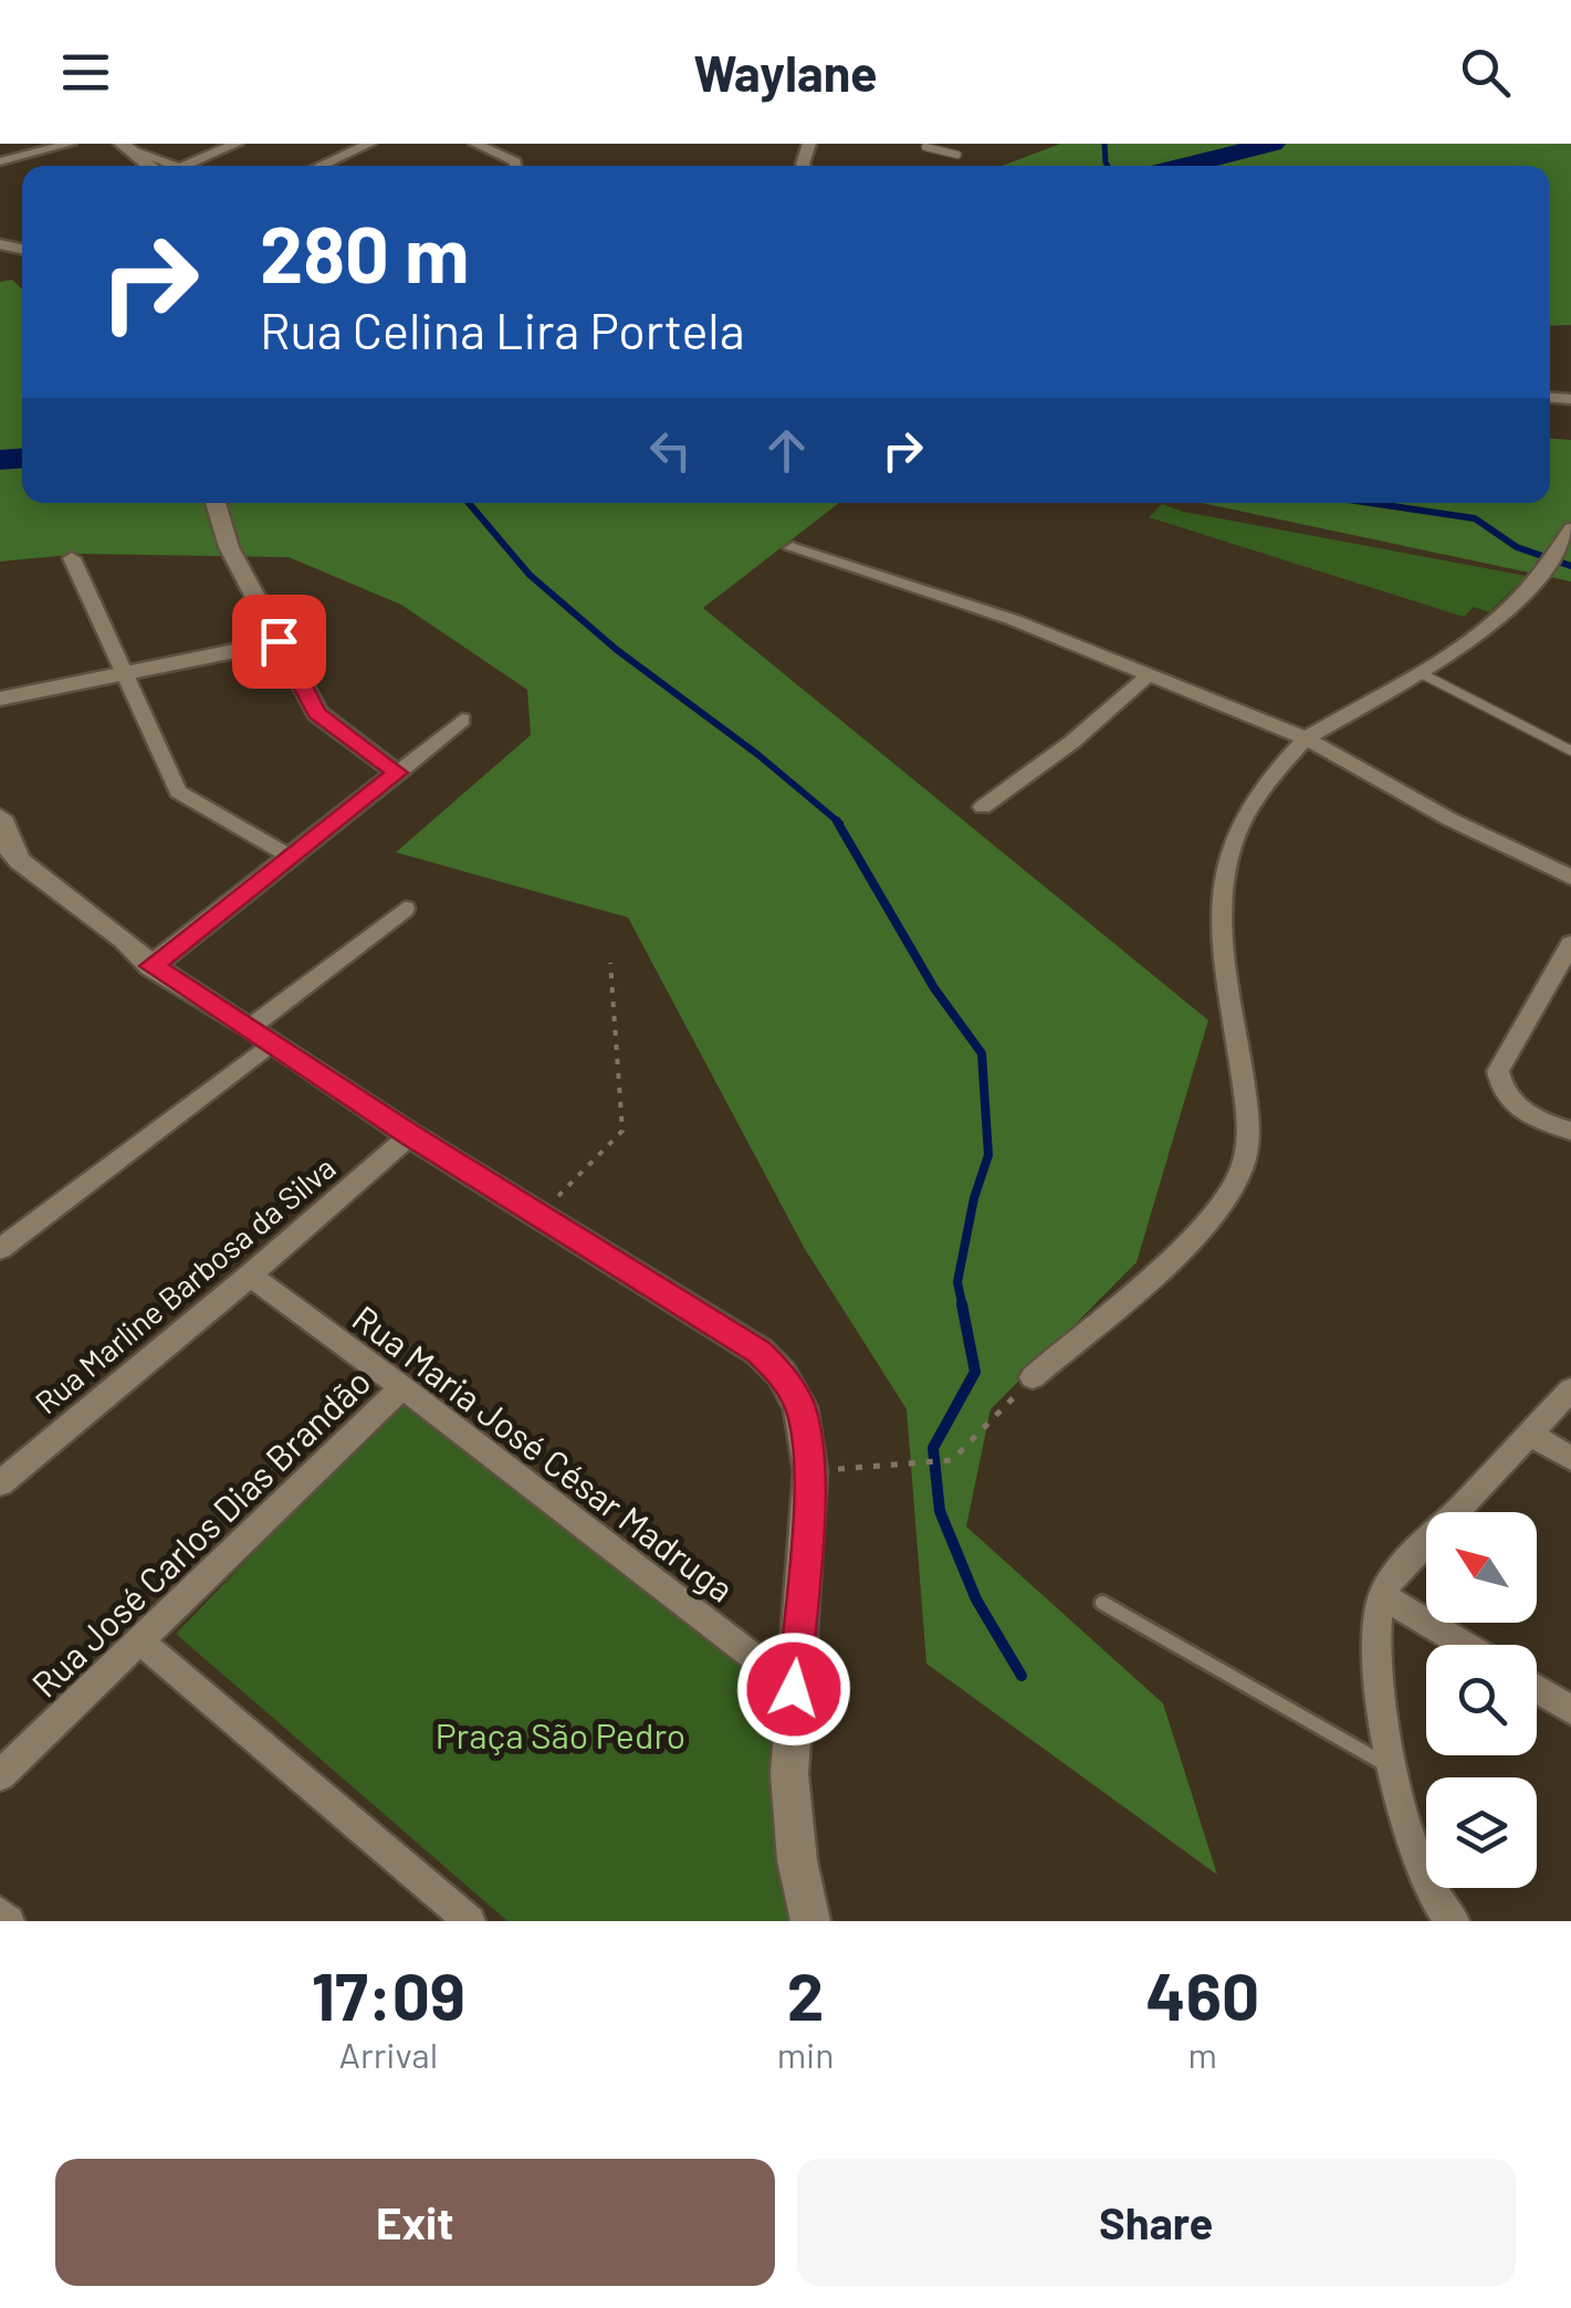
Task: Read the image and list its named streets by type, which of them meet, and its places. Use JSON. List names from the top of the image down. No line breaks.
{"streets":{"street":["Rua Marline Barbosa da Silva","Rua Maria José César Madruga","Rua José Carlos Dias Brandão"]},"crossings":[["Rua Marline Barbosa da Silva","Rua Maria José César Madruga"],["Rua Maria José César Madruga","Rua José Carlos Dias Brandão"]],"parks":["Praça São Pedro"],"north":"top left","page":{"header":"Waylane","turn":["280 m","Rua Celina Lira Portela"],"eta":["17:09","Arrival","2","min","460","m"],"buttons":["Exit","Share"]}}
